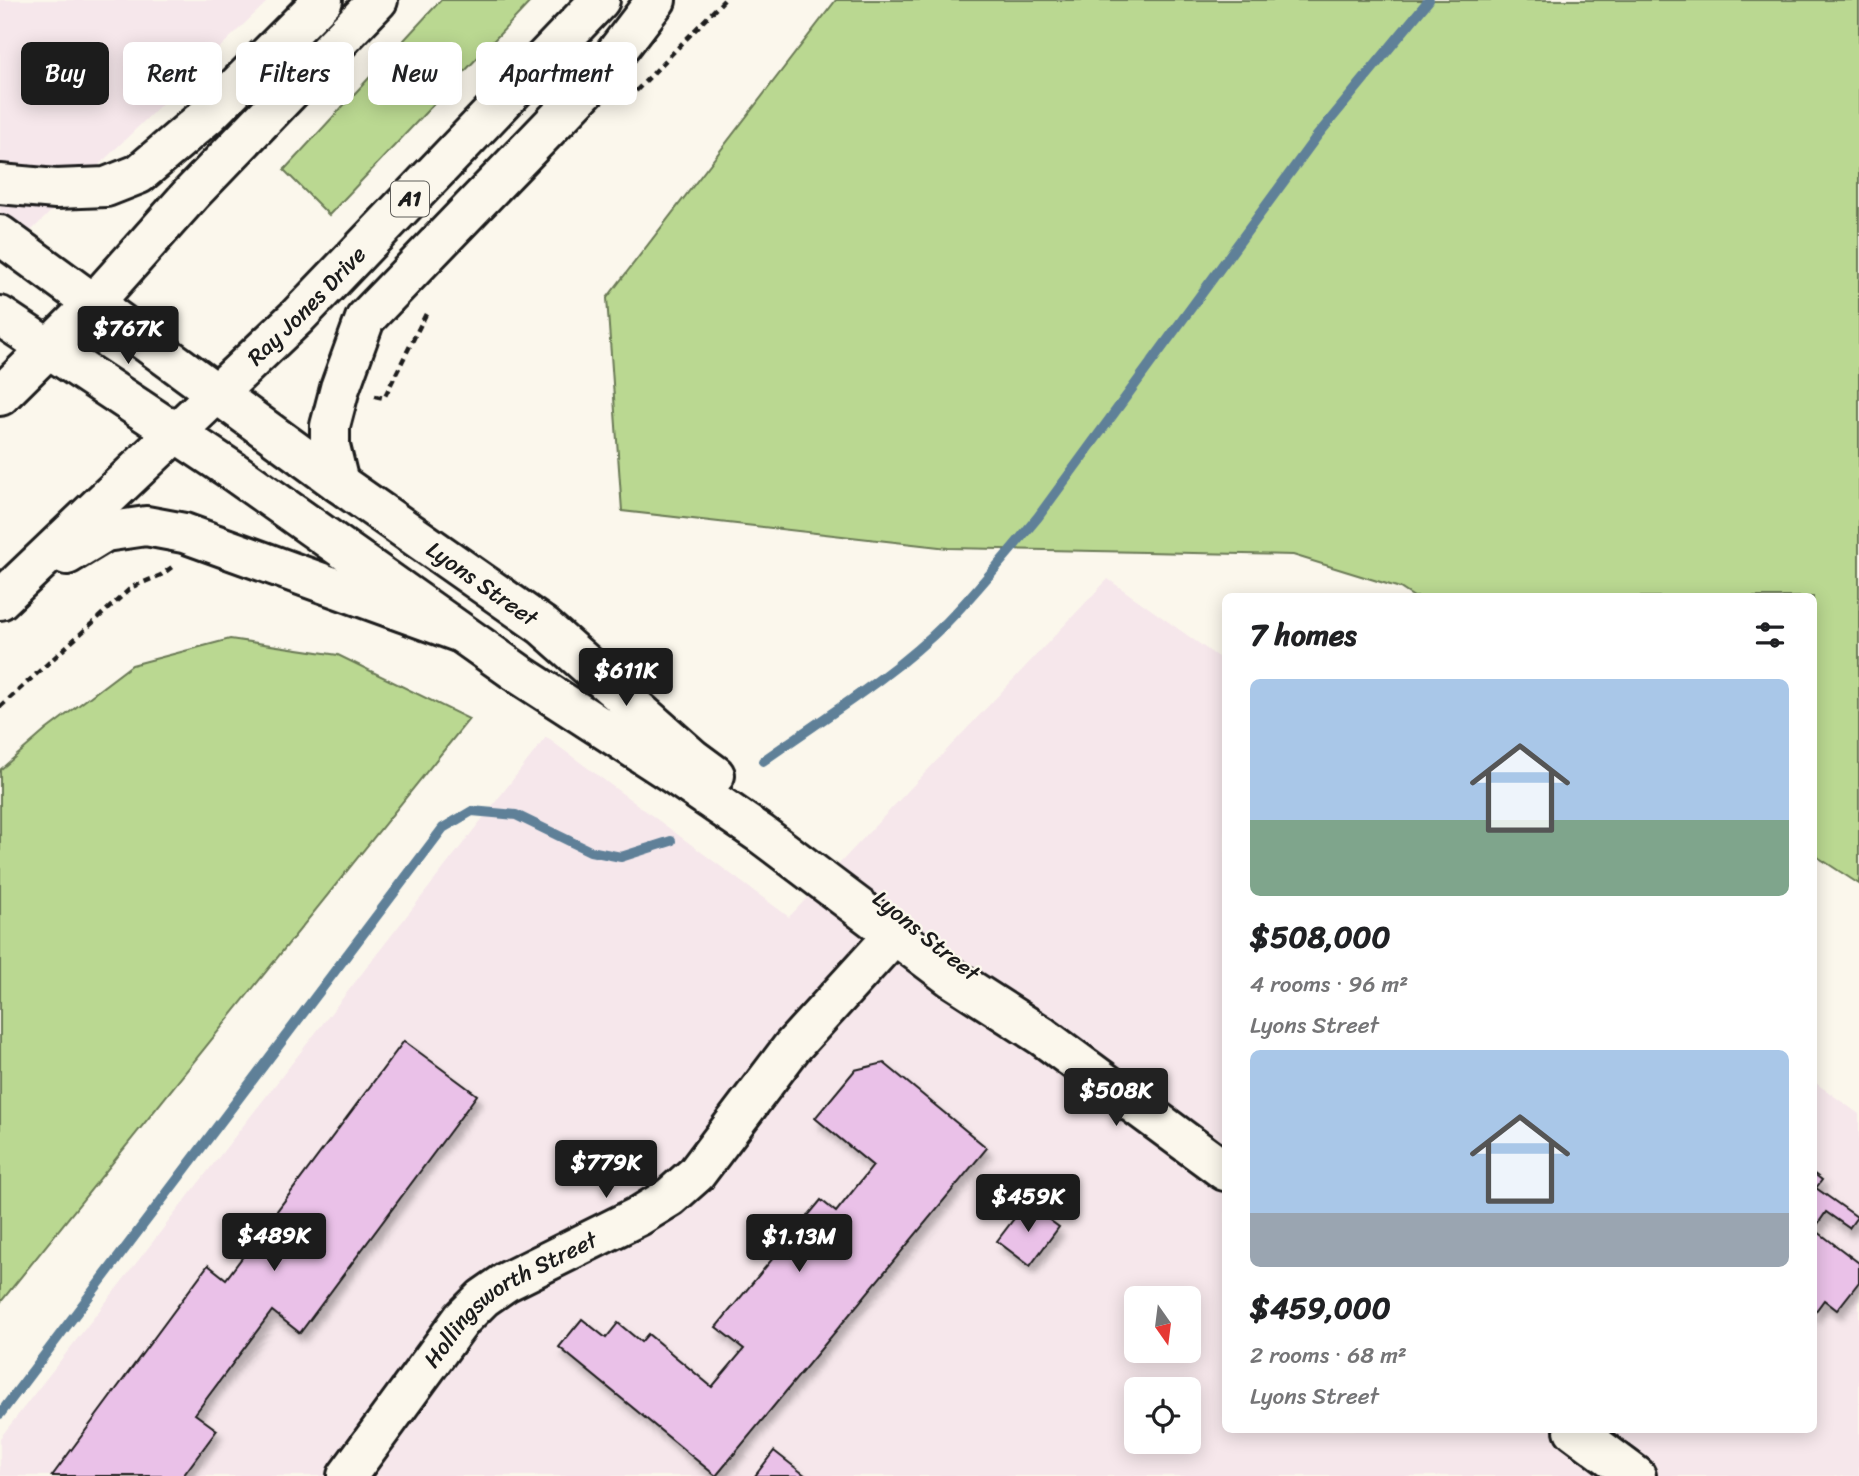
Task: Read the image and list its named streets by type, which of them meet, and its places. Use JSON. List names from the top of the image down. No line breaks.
{"streets":{"main road":["A1","Ray Jones Drive","Lyons Street","Hollingsworth Street"]},"crossings":[["Ray Jones Drive","Lyons Street"],["Lyons Street","Hollingsworth Street"]],"north":"bottom","page":{"chip":["Buy","Rent","Filters","New","Apartment"],"price":["$767K","$611K","$508K","$779K","$459K","$489K","$1.13M"],"heading":"7 homes","list":[{"name":"$508,000","note":"4 rooms · 96 m² · Lyons Street"},{"name":"$459,000","note":"2 rooms · 68 m² · Lyons Street"}]}}
